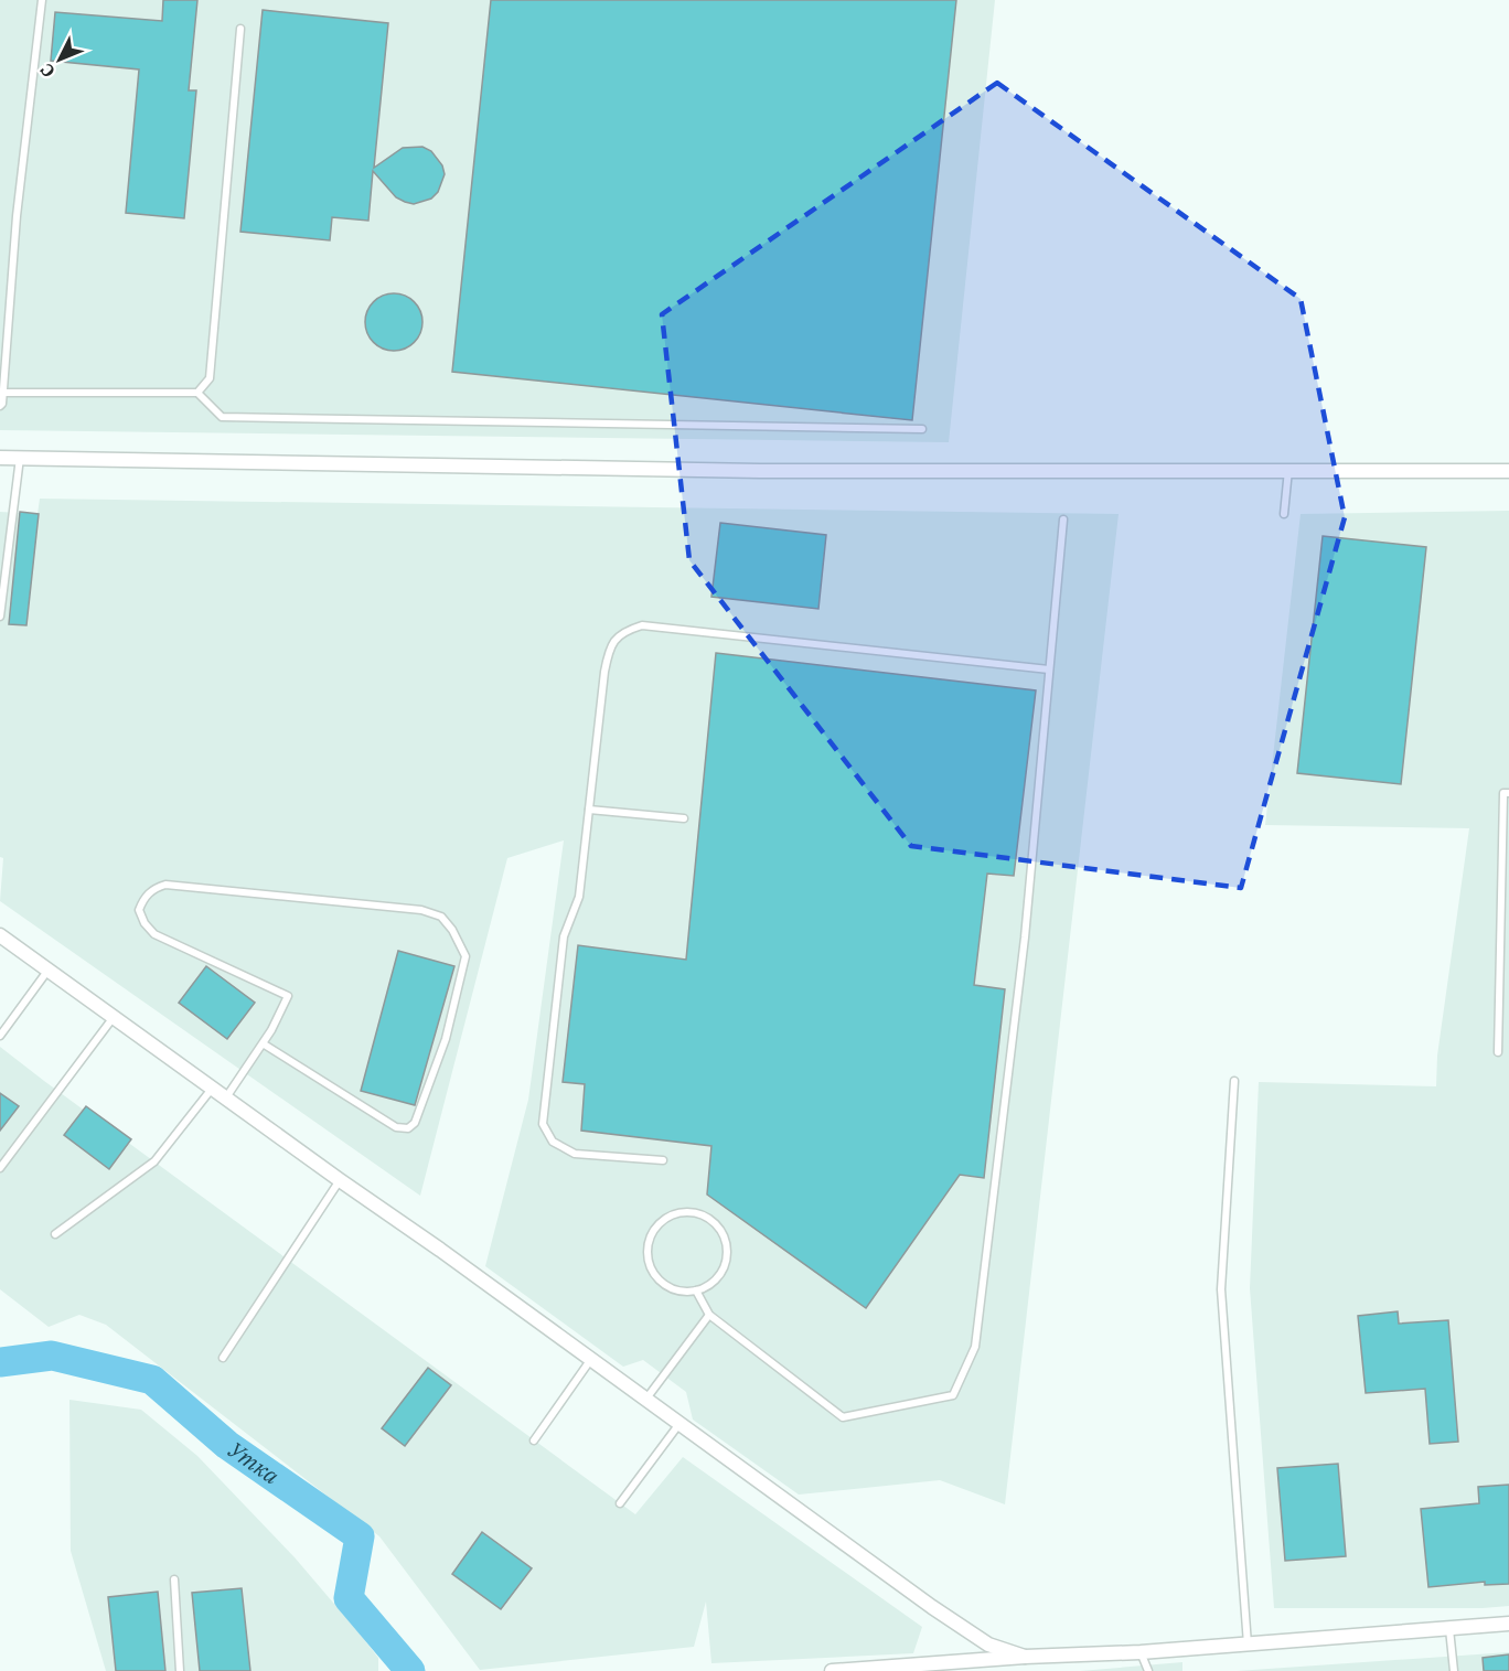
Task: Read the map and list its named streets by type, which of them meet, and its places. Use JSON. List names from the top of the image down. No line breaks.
{"water":["Утка"],"north":"bottom left"}
